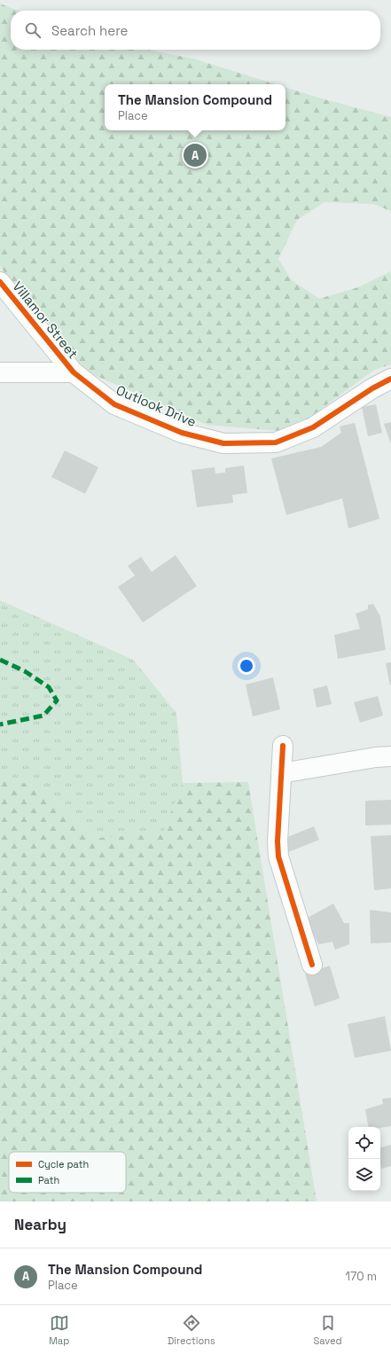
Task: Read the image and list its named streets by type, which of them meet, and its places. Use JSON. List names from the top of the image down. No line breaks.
{"streets":{"street":["Villamor Street","Outlook Drive"]},"crossings":[["Villamor Street","Outlook Drive"]],"legend":["Cycle path","Path"],"page":{"search":"Search here","popup":["The Mansion Compound","Place"],"pins":"A","heading":"Nearby","list":[{"mark":"A","name":"The Mansion Compound","note":"Place","value":"170 m"}],"nav":["Map","Directions","Saved"]}}
